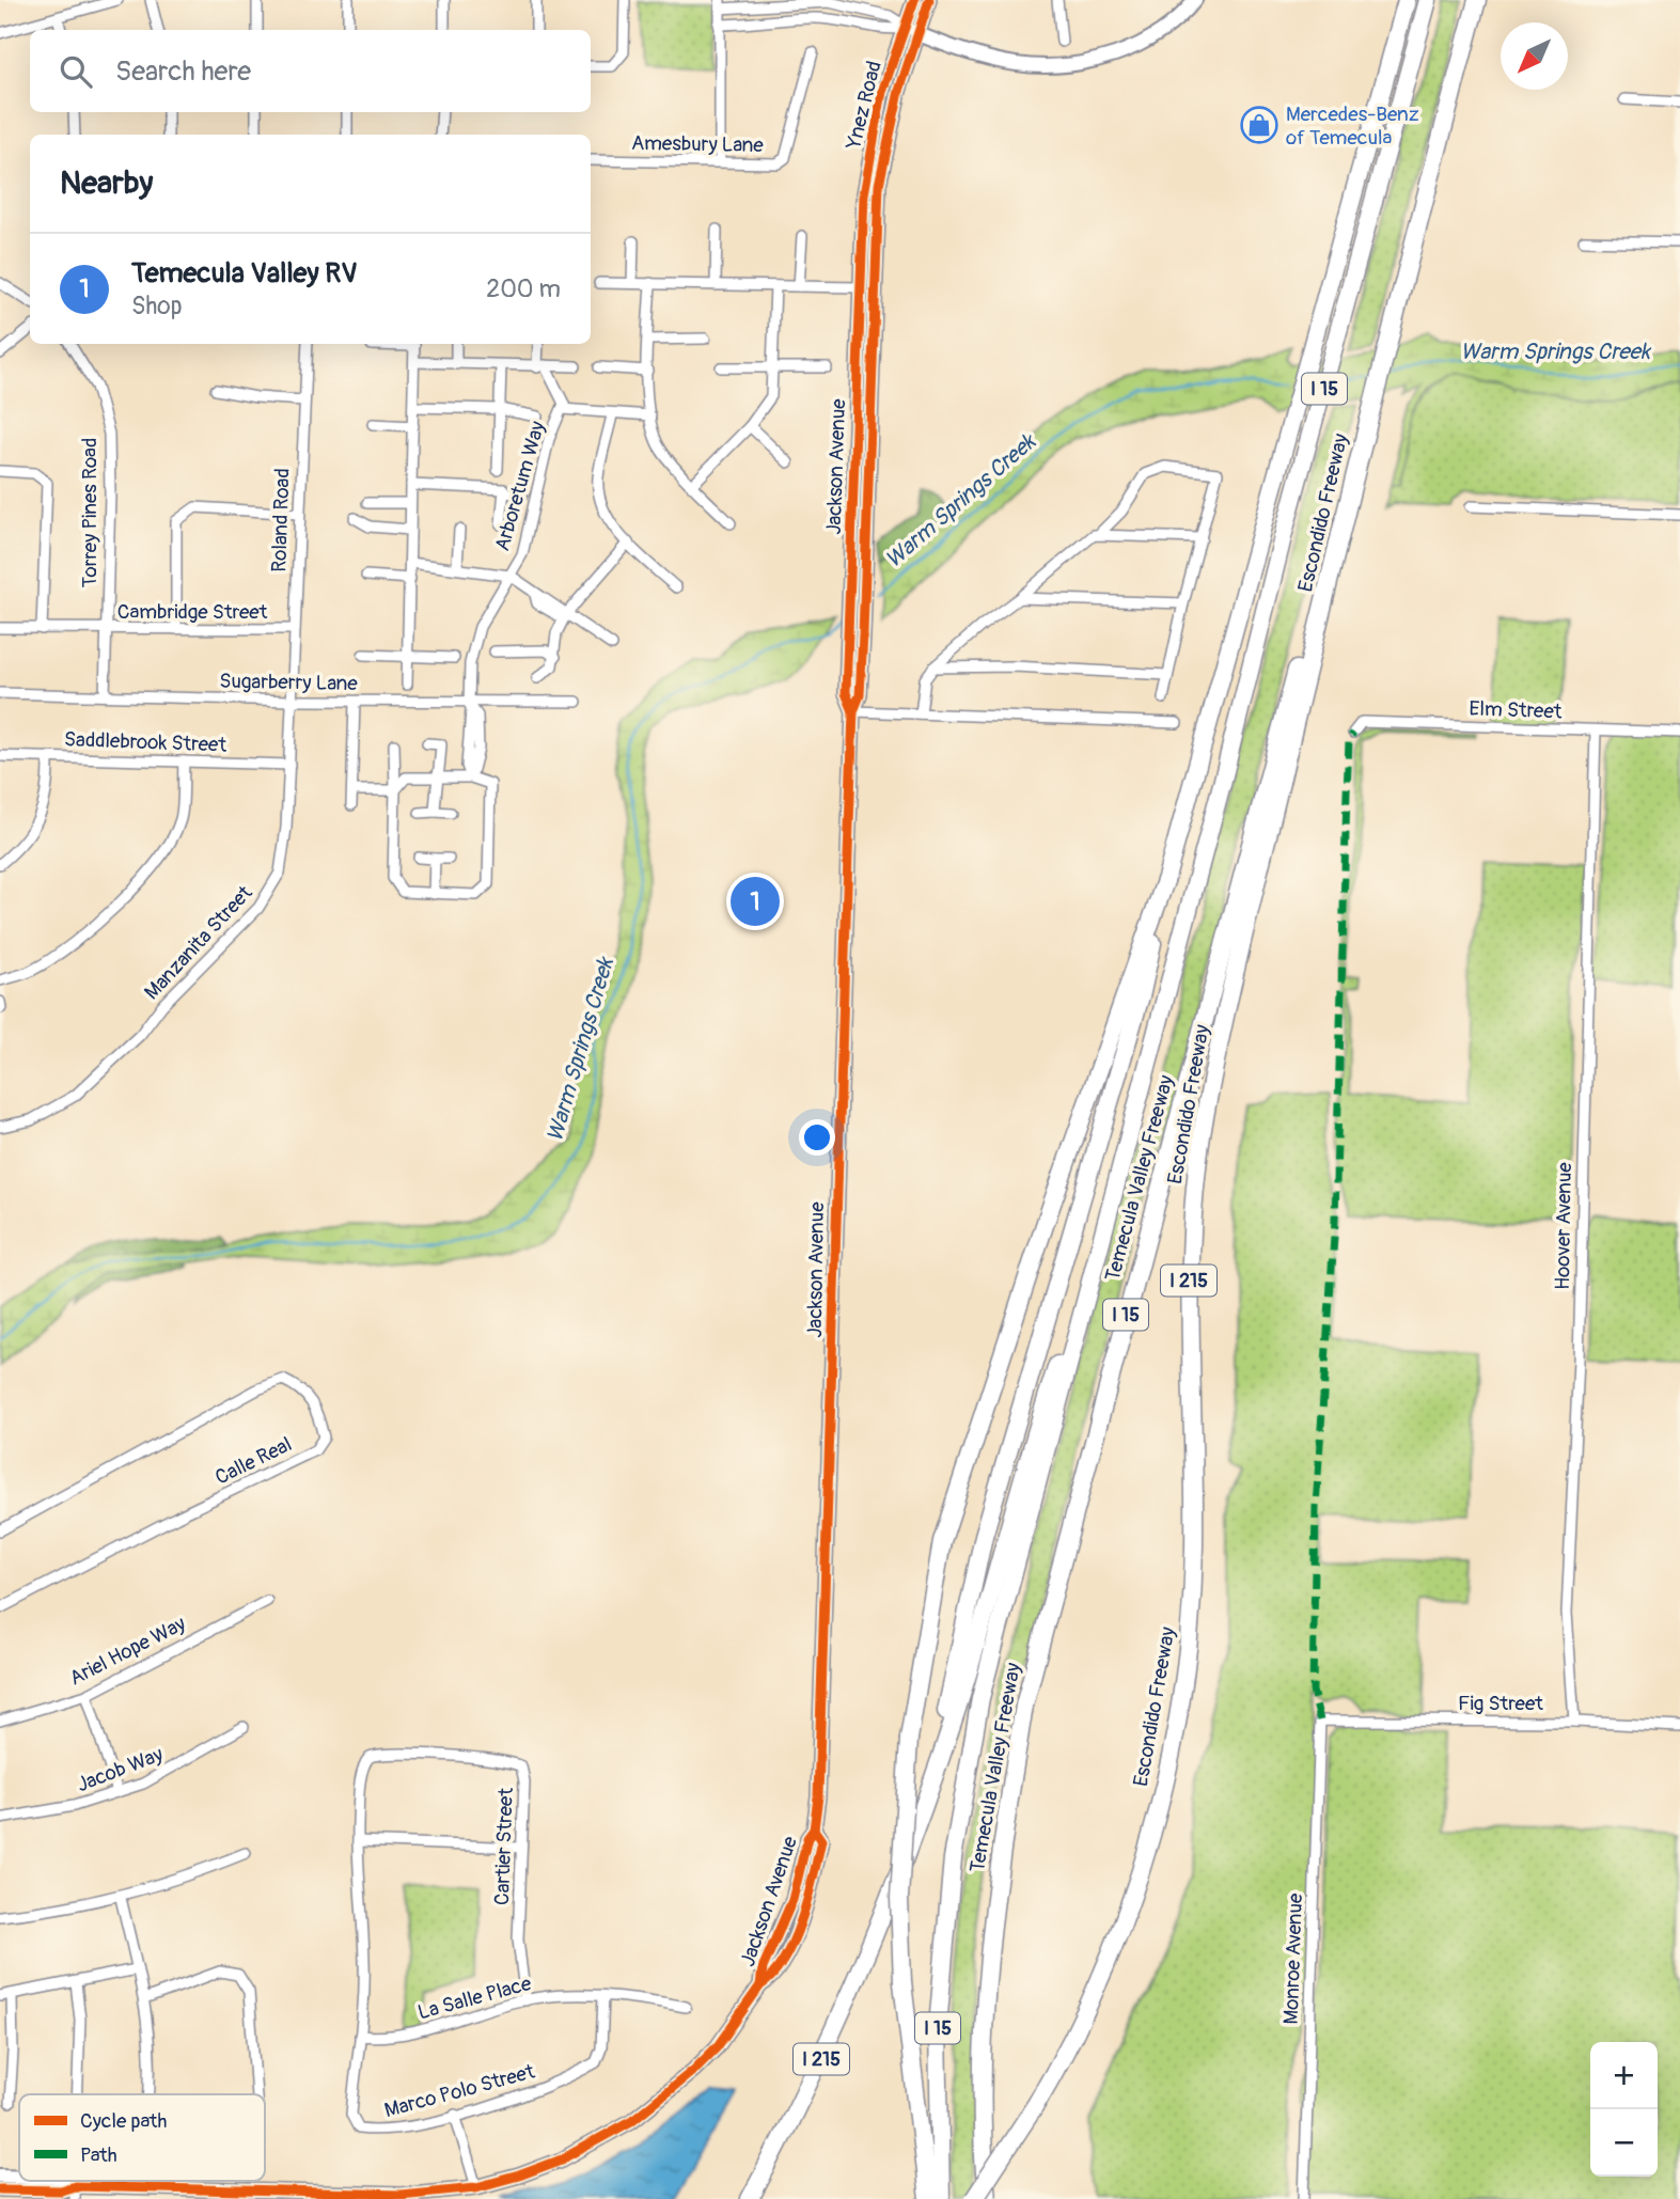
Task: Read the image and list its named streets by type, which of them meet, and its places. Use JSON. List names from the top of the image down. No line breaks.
{"streets":{"highway":["I 15","Escondido Freeway","Temecula Valley Freeway","I 215"],"main road":["Ynez Road","Jackson Avenue"],"street":["Amesbury Lane","Arboretum Way","Torrey Pines Road","Roland Road","Cambridge Street","Sugarberry Lane","Elm Street","Saddlebrook Street","Manzanita Street","Hoover Avenue","Calle Real","Ariel Hope Way","Fig Street","Jacob Way","Cartier Street","Monroe Avenue","La Salle Place","Marco Polo Street"]},"crossings":[["Ynez Road","Jackson Avenue"],["Arboretum Way","Sugarberry Lane"],["Torrey Pines Road","Cambridge Street"],["Torrey Pines Road","Sugarberry Lane"],["Escondido Freeway","Temecula Valley Freeway"],["Roland Road","Cambridge Street"],["Roland Road","Sugarberry Lane"],["Roland Road","Manzanita Street"],["Sugarberry Lane","Manzanita Street"],["Elm Street","Hoover Avenue"],["Saddlebrook Street","Manzanita Street"],["Hoover Avenue","Fig Street"],["Fig Street","Monroe Avenue"],["Cartier Street","La Salle Place"],["Cartier Street","Marco Polo Street"],["La Salle Place","Marco Polo Street"]],"water":["Warm Springs Creek"],"places":{"shop":["Mercedes-Benz of Temecula"]},"legend":["Cycle path","Path"],"north":"bottom left","page":{"search":"Search here","heading":"Nearby","list":[{"mark":"1","name":"Temecula Valley RV","note":"Shop","value":"200 m"}],"pins":"1","map_buttons":["+","−"]}}
